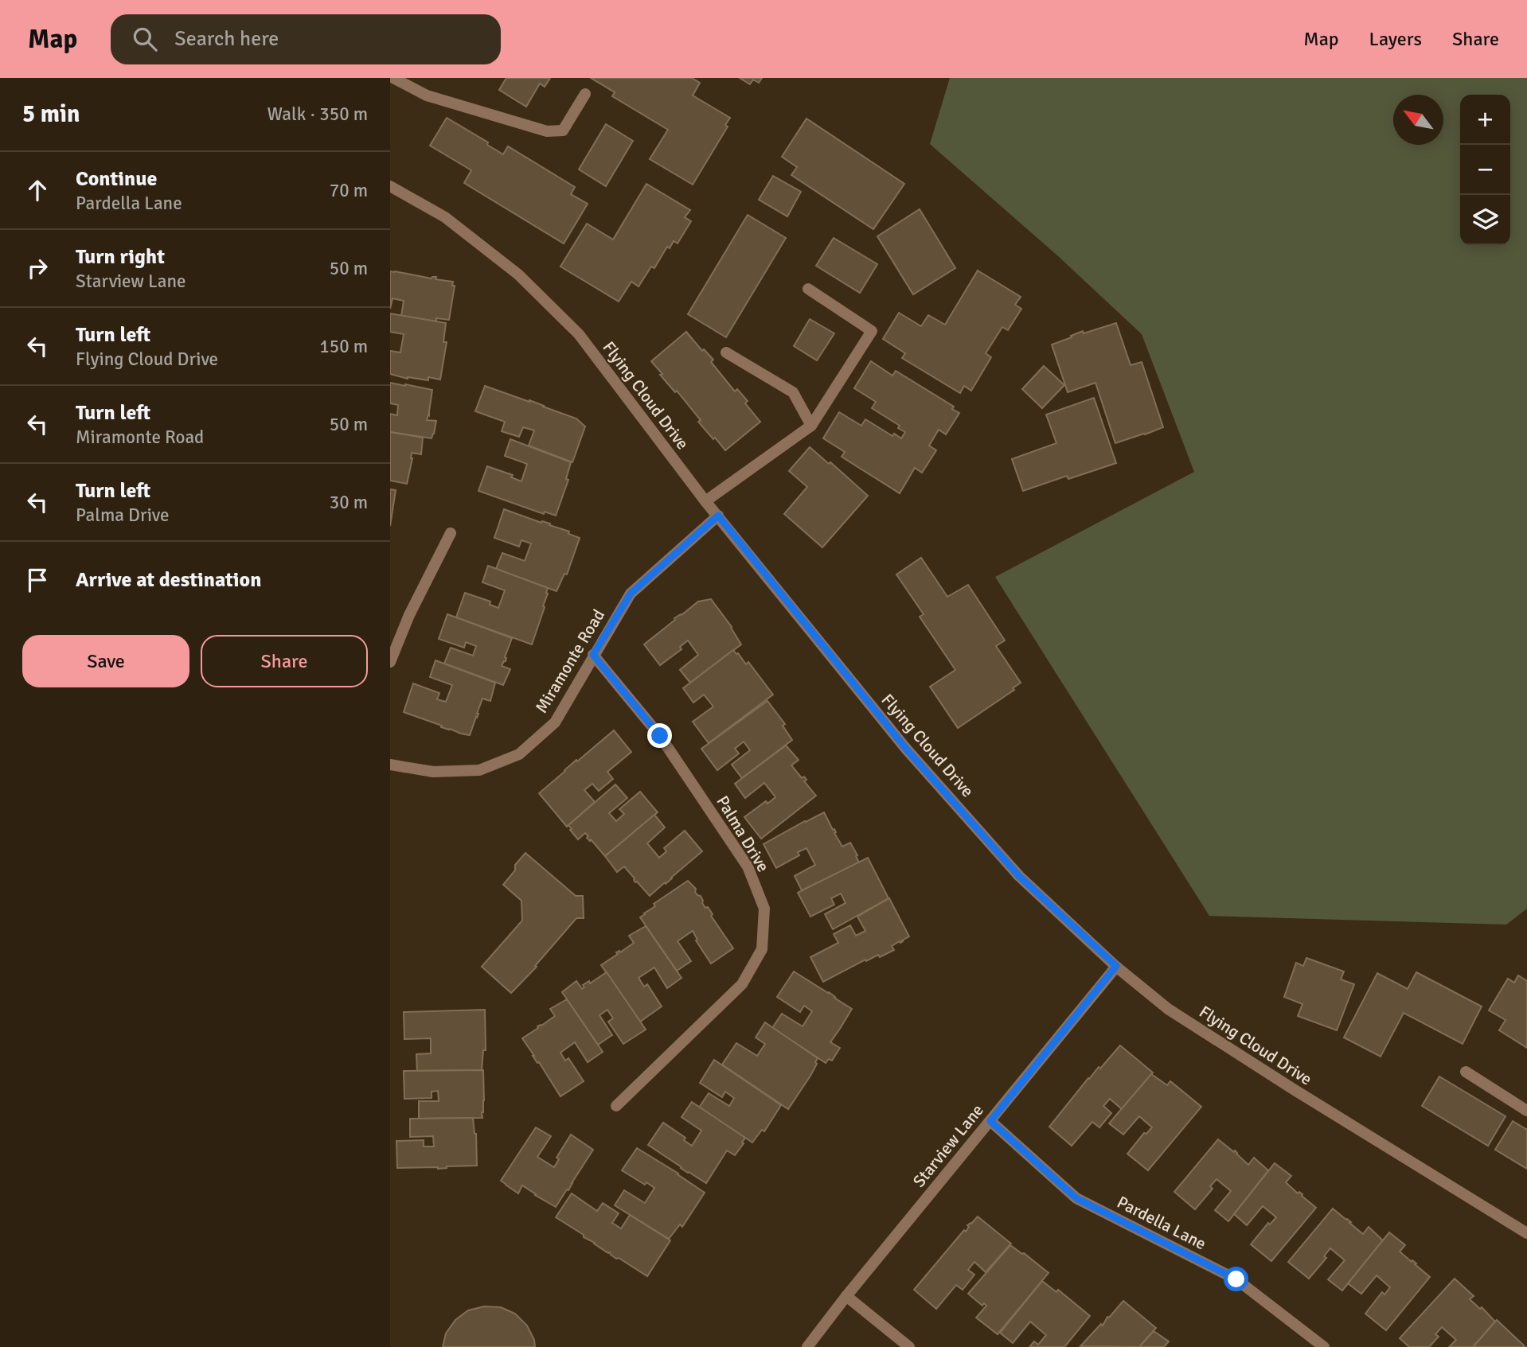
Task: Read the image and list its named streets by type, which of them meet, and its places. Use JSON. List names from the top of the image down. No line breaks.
{"streets":{"street":["Flying Cloud Drive","Miramonte Road","Palma Drive","Starview Lane","Pardella Lane"]},"crossings":[["Flying Cloud Drive","Miramonte Road"],["Flying Cloud Drive","Starview Lane"],["Miramonte Road","Palma Drive"],["Starview Lane","Pardella Lane"]],"north":"top left","page":{"header":"Map","search":"Search here","nav":["Map","Layers","Share"],"heading":["5 min","Walk · 350 m"],"map_buttons":["+","−"],"list":[["Continue","Pardella Lane","70 m"],["Turn right","Starview Lane","50 m"],["Turn left","Flying Cloud Drive","150 m"],["Turn left","Miramonte Road","50 m"],["Turn left","Palma Drive","30 m"],"Arrive at destination"],"buttons":["Save","Share"]}}
